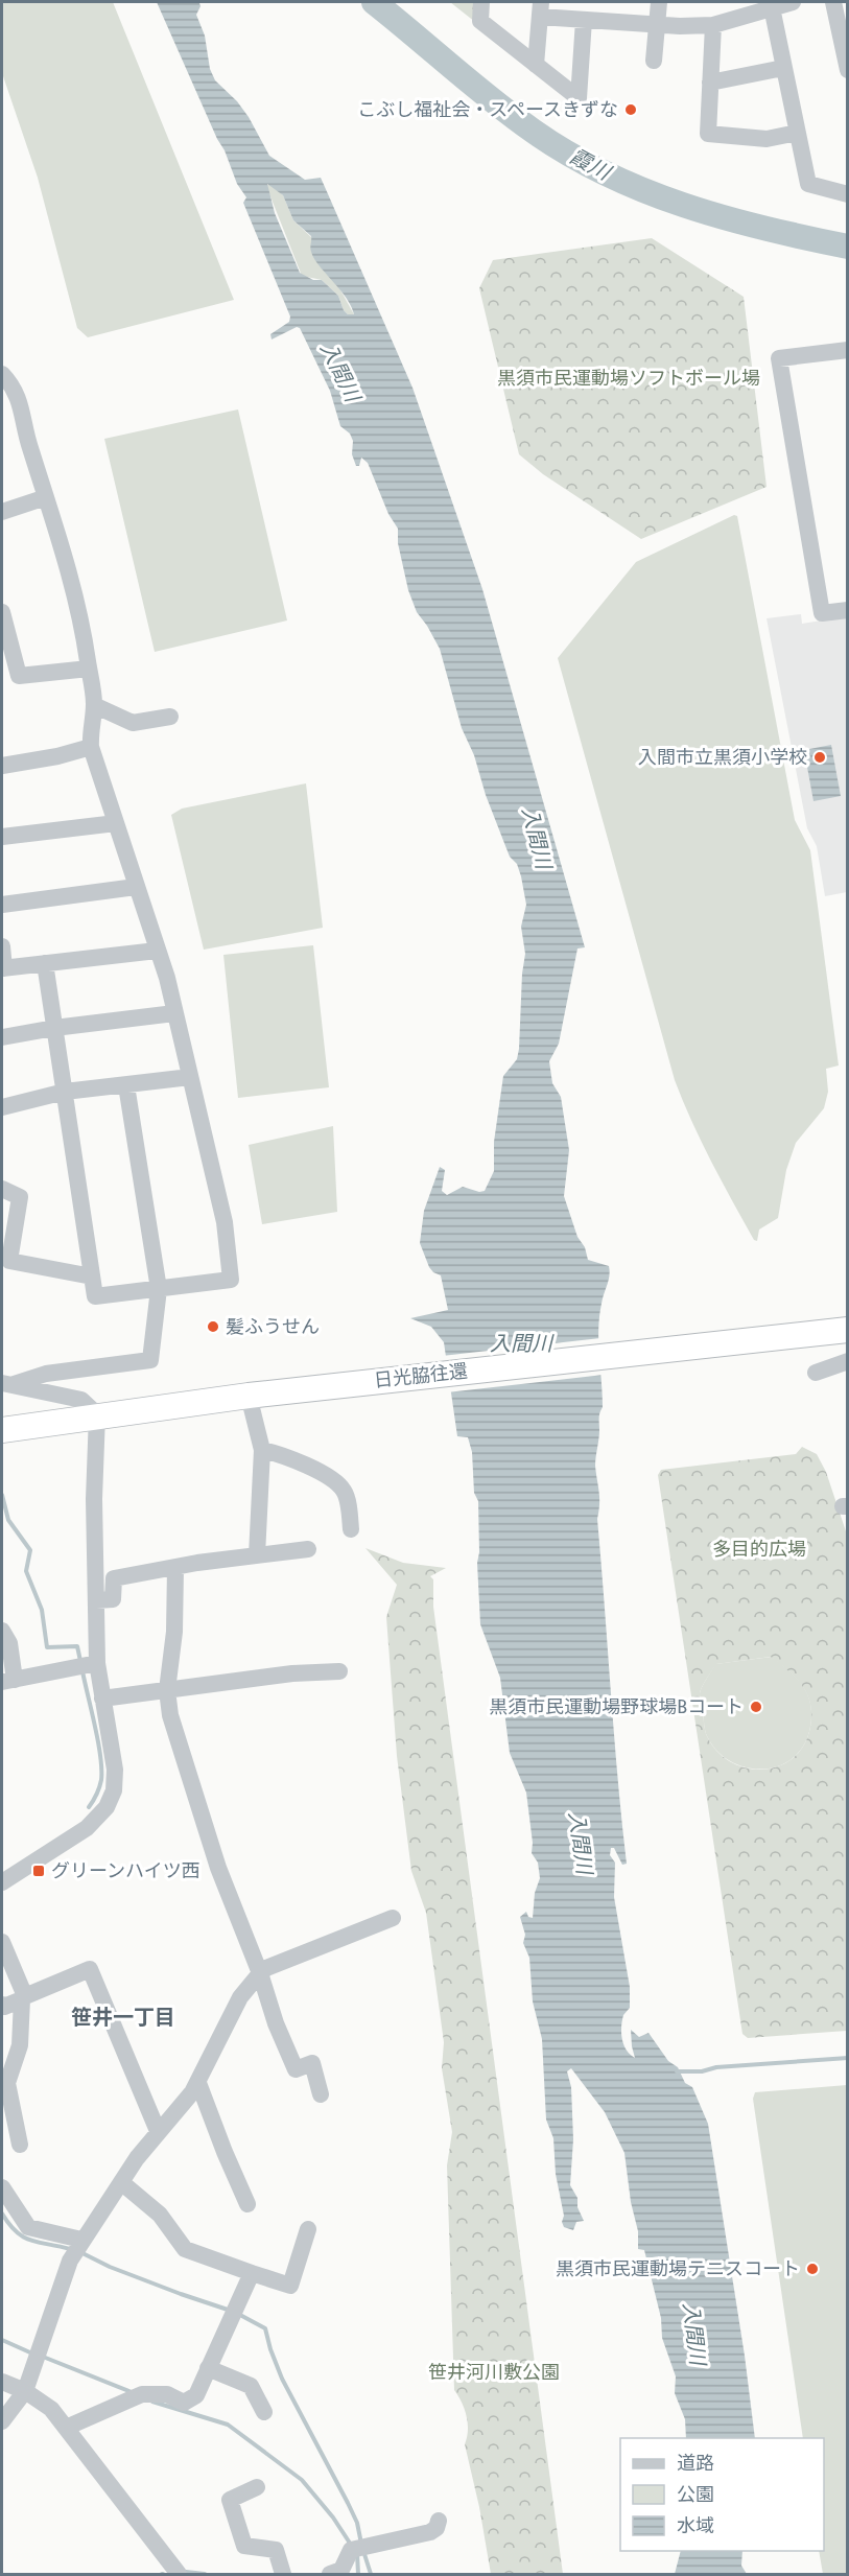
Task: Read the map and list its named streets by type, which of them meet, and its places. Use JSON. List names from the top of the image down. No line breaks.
{"streets":{"highway":["日光脇往還"]},"districts":["笹井一丁目"],"water":["霞川","入間川"],"parks":["黒須市民運動場ソフトボール場","多目的広場","笹井河川敷公園"],"places":{"other":["こぶし福祉会・スペースきずな","入間市立黒須小学校","髪ふうせん","黒須市民運動場野球場Bコート","黒須市民運動場テニスコート"],"transit":["グリーンハイツ西"]},"legend":["道路","公園","水域"]}
